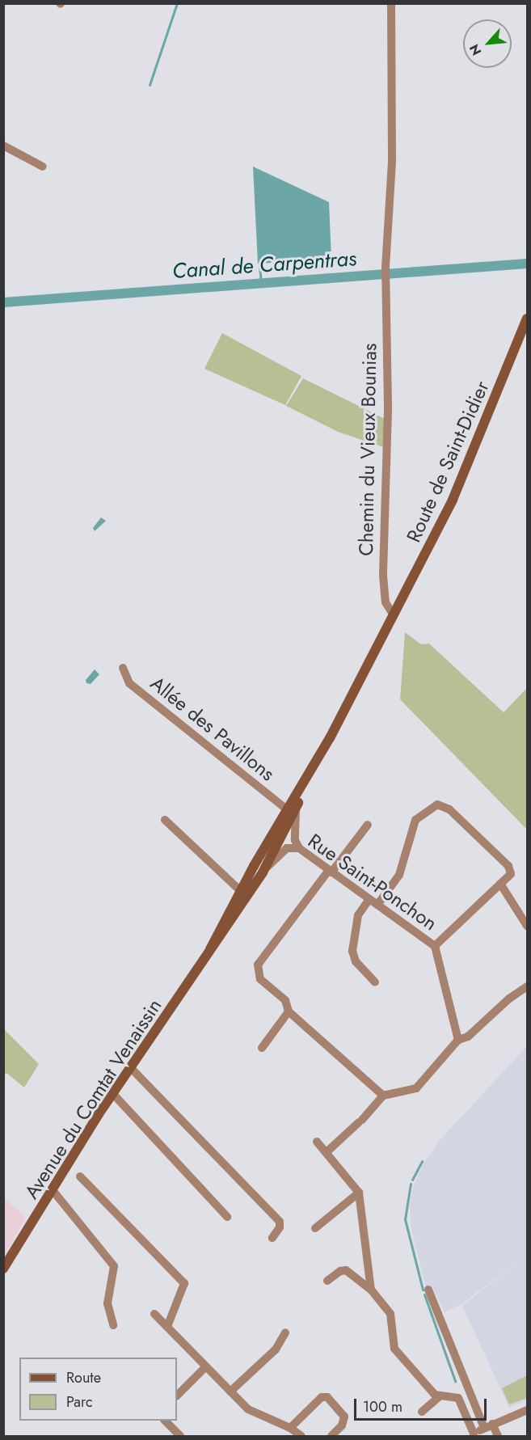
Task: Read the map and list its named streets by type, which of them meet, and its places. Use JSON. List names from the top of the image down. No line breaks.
{"streets":{"main road":["Route de Saint-Didier","Avenue du Comtat Venaissin"],"street":["Chemin du Vieux Bounias","Allée des Pavillons","Rue Saint-Ponchon"]},"crossings":[["Chemin du Vieux Bounias","Route de Saint-Didier"],["Chemin du Vieux Bounias","Avenue du Comtat Venaissin"],["Route de Saint-Didier","Avenue du Comtat Venaissin"],["Allée des Pavillons","Avenue du Comtat Venaissin"],["Rue Saint-Ponchon","Avenue du Comtat Venaissin"]],"water":["Canal de Carpentras"],"legend":["Route","Parc"],"scale_bar":"100 m","north":"bottom left"}
